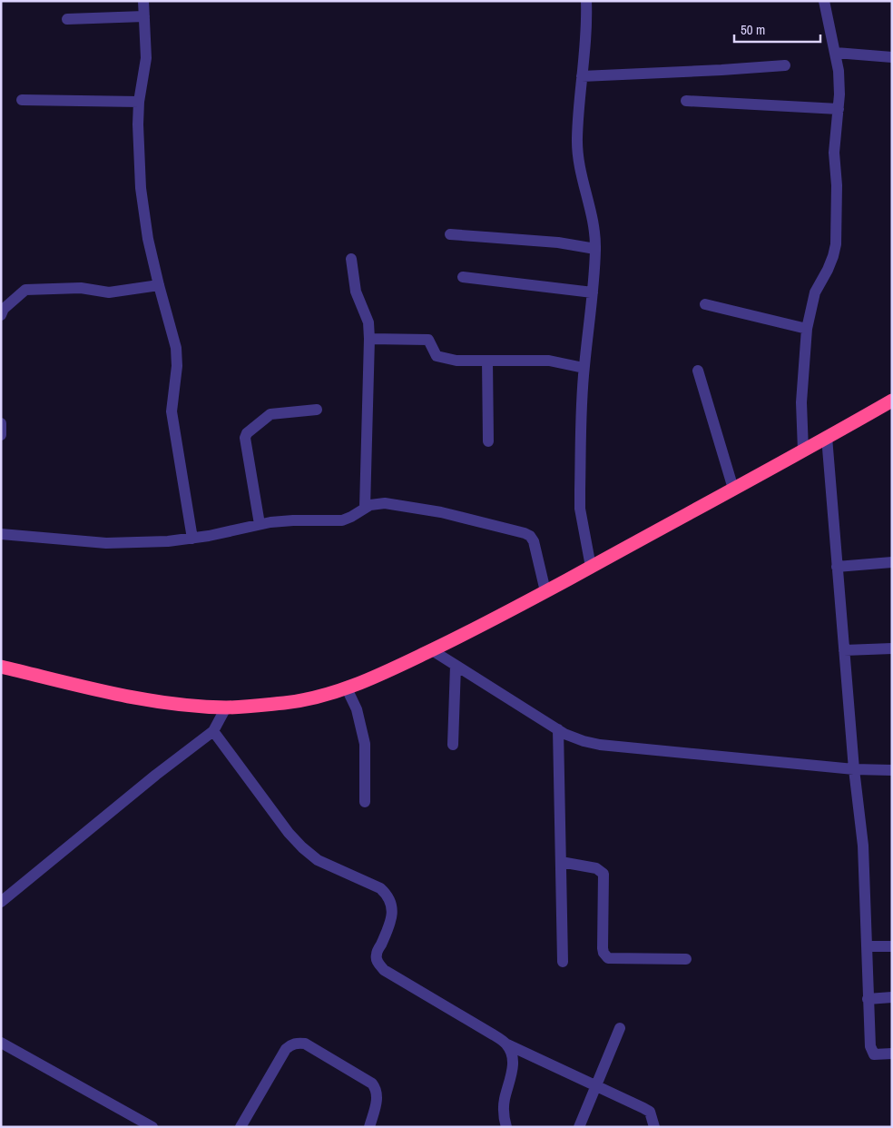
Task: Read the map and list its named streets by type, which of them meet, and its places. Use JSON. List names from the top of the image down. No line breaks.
{"scale_bar":"50 m"}
